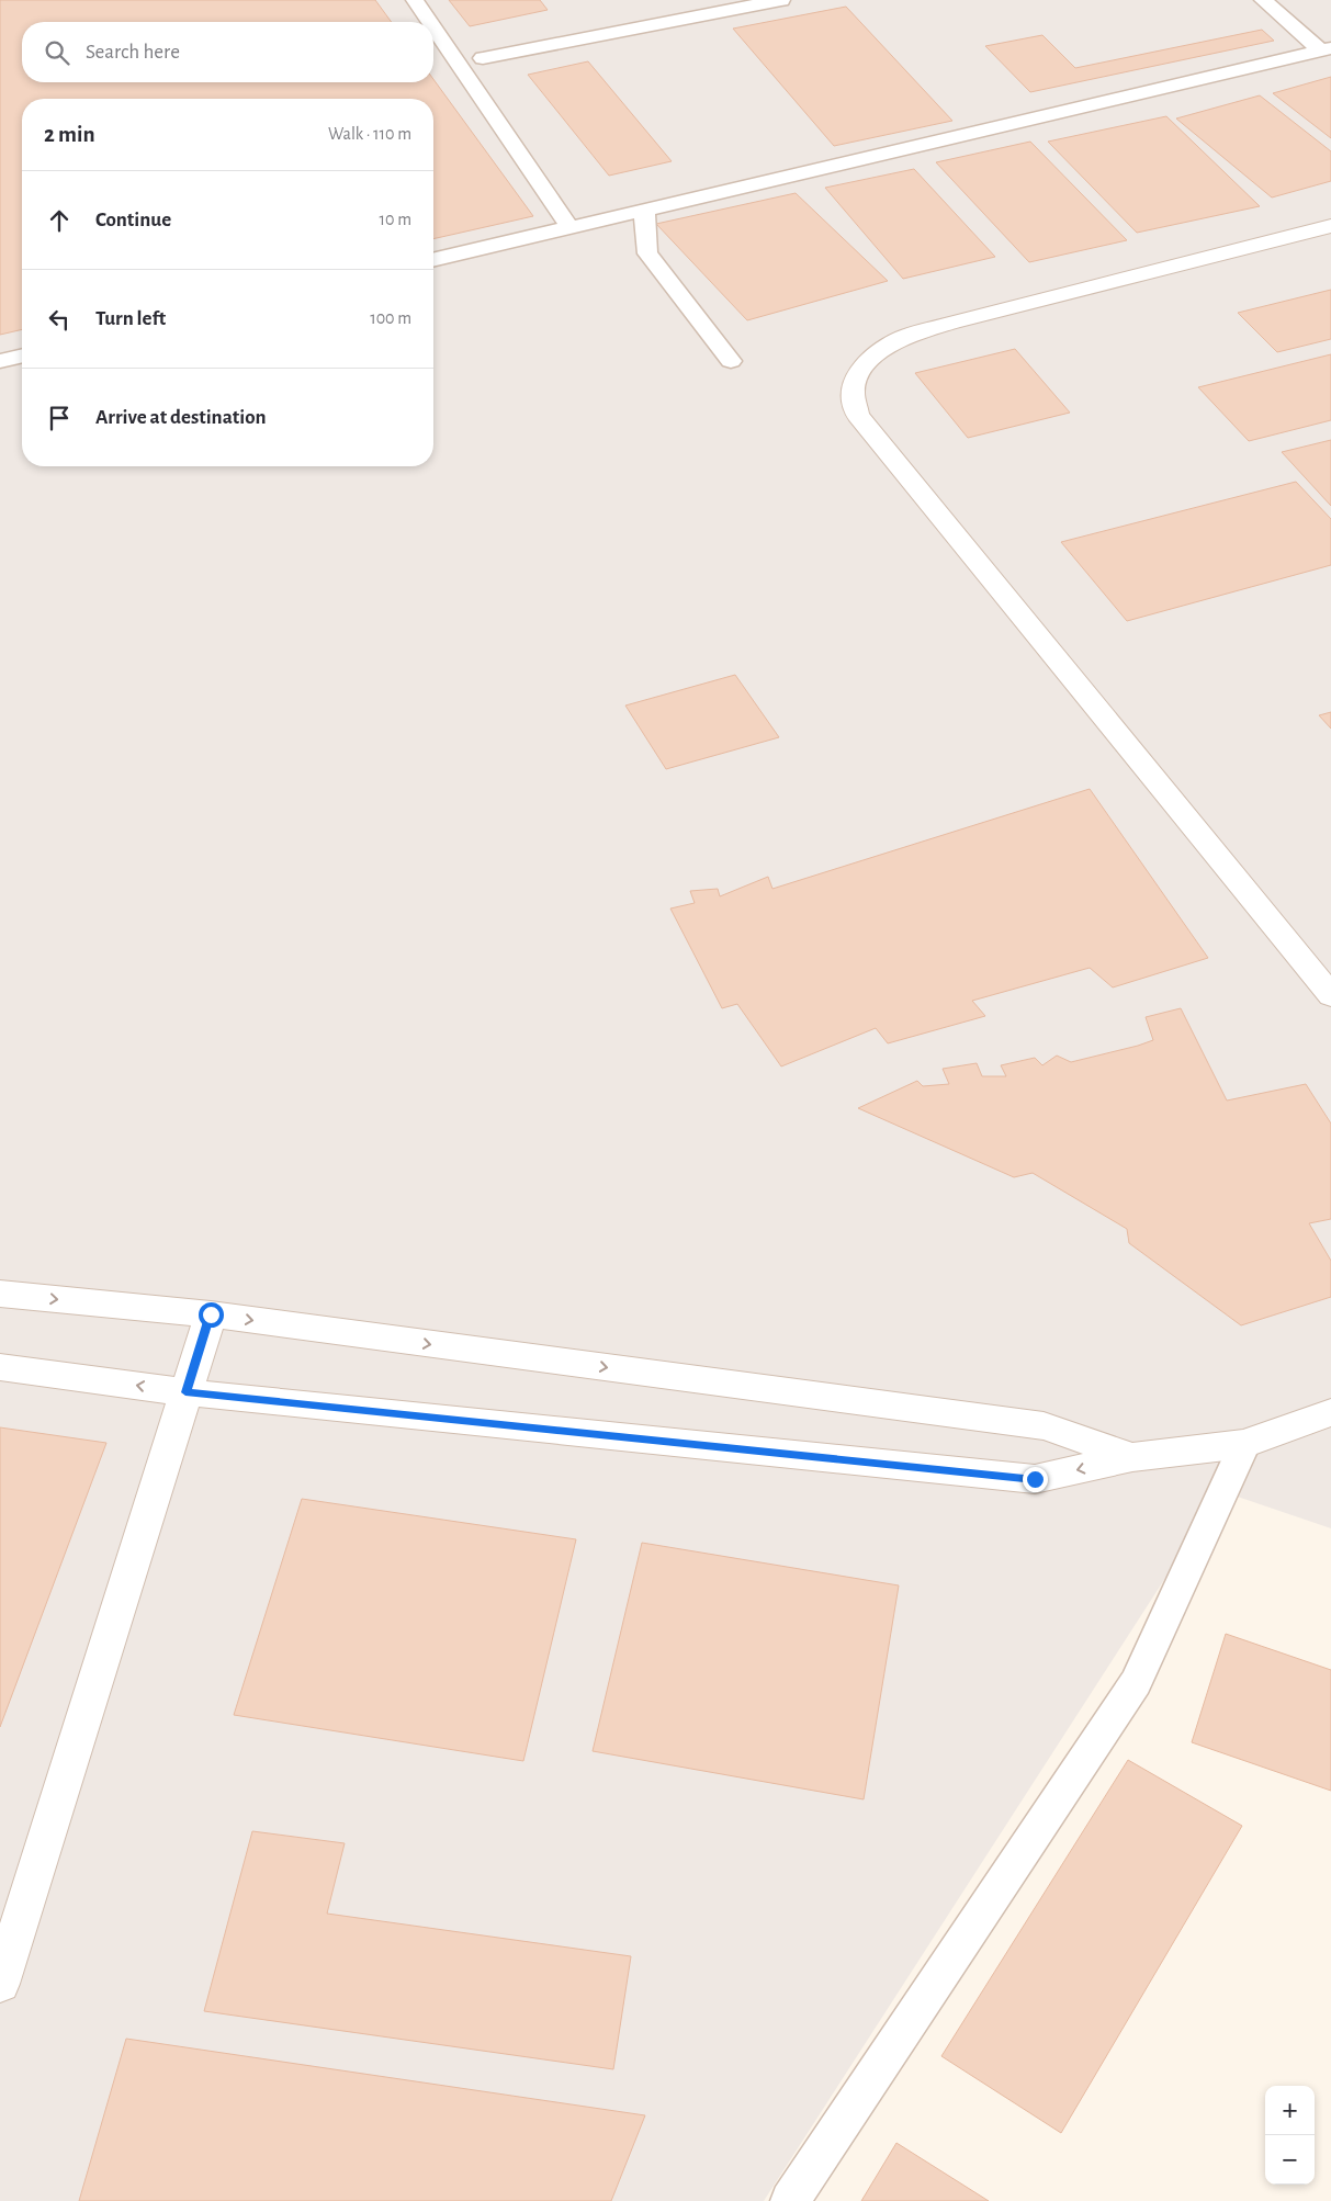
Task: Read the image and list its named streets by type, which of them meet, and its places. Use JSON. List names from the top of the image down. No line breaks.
{"page":{"search":"Search here","heading":["2 min","Walk · 110 m"],"list":[["Continue","10 m"],["Turn left","100 m"],"Arrive at destination"],"map_buttons":["+","−"]}}
